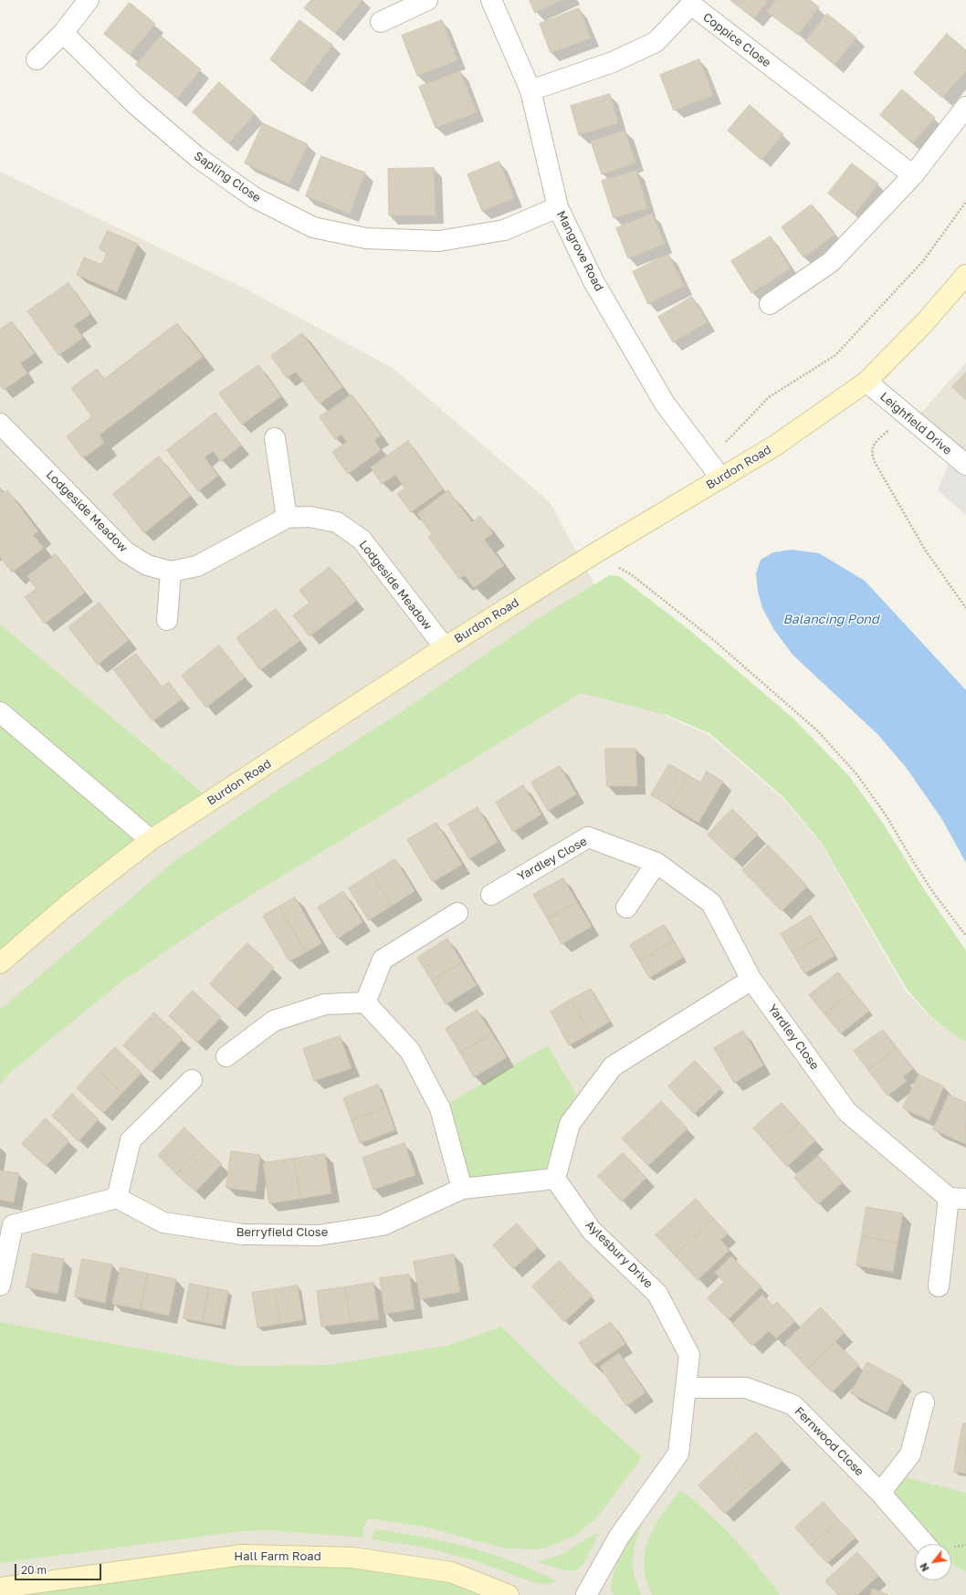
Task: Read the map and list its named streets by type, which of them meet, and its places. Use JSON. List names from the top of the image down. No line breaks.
{"streets":{"street":["Coppice Close","Sapling Close","Mangrove Road","Leighfield Drive","Burdon Road","Lodgeside Meadow","Yardley Close","Berryfield Close","Aylesbury Drive","Fernwood Close","Hall Farm Road"]},"crossings":[["Coppice Close","Mangrove Road"],["Sapling Close","Mangrove Road"],["Mangrove Road","Burdon Road"],["Leighfield Drive","Burdon Road"],["Burdon Road","Lodgeside Meadow"],["Berryfield Close","Aylesbury Drive"],["Aylesbury Drive","Fernwood Close"]],"water":["Balancing Pond"],"scale_bar":"20 m","north":"bottom left"}
